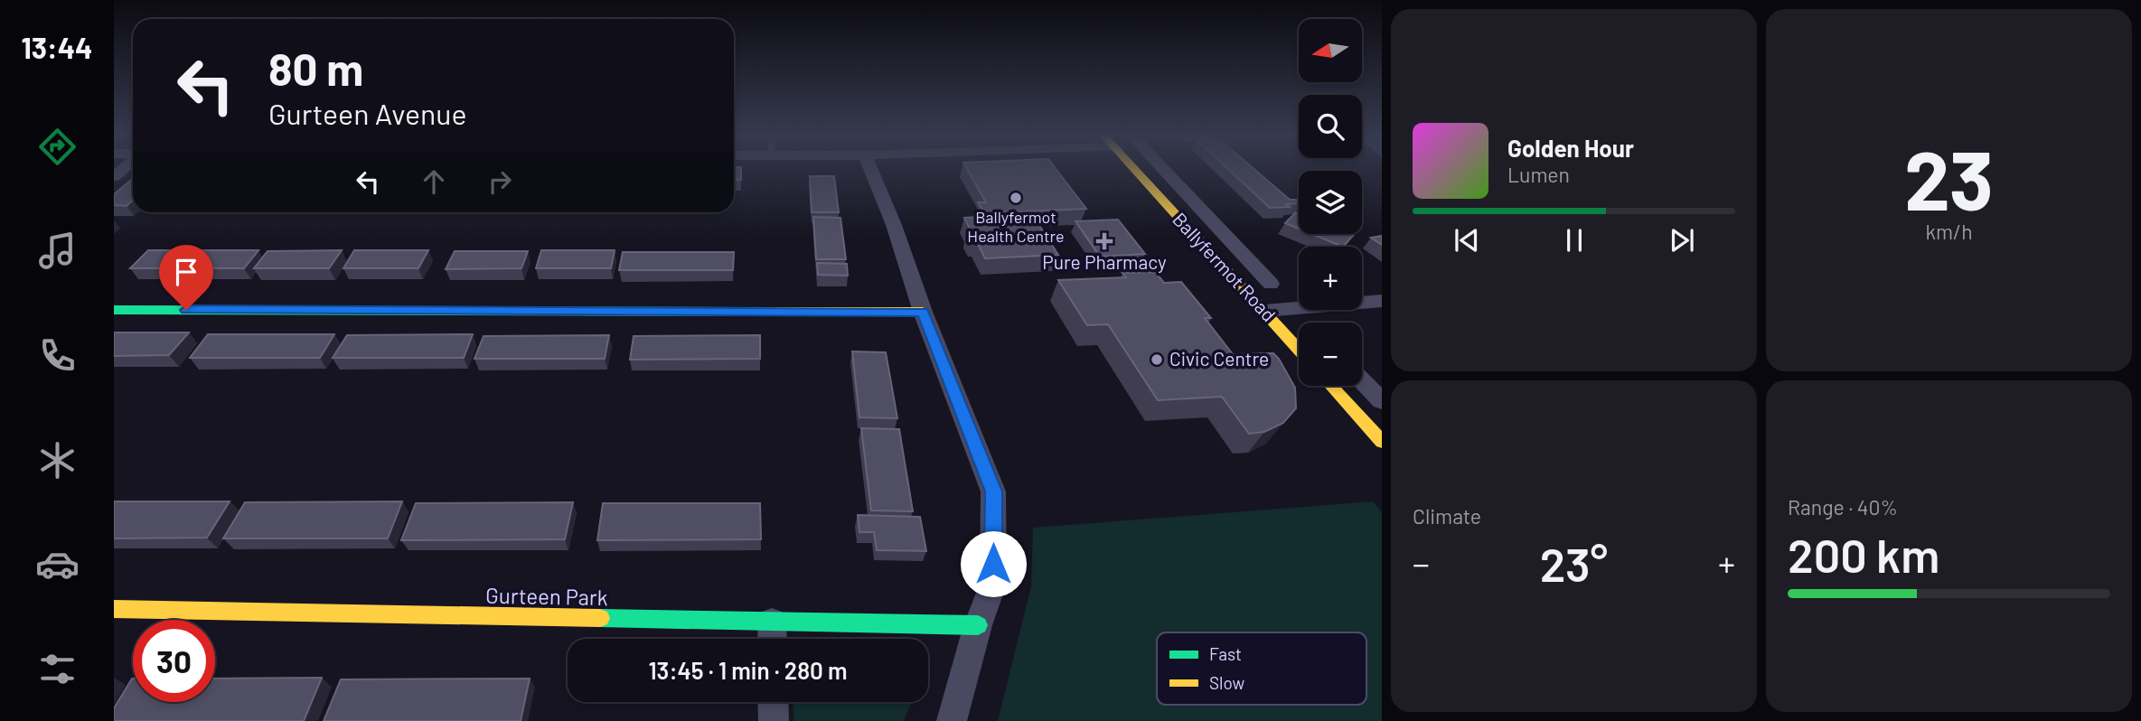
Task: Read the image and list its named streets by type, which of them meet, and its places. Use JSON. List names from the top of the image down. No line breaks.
{"streets":{"street":["Ballyfermot Road","Gurteen Park"]},"places":{"other":["Ballyfermot Health Centre","Civic Centre"],"health":["Pure Pharmacy"]},"legend":["Fast","Slow"],"north":"left","page":{"tabs":"13:44","tile":[["23","km/h"],"Climate",["Range · 40%","200 km"]],"map_buttons":["+","−"],"turn":["80 m","Gurteen Avenue"],"song":["Golden Hour","Lumen"],"heat":["−","23°","+"],"limit":"30","trip":"13:45 · 1 min · 280 m"}}
